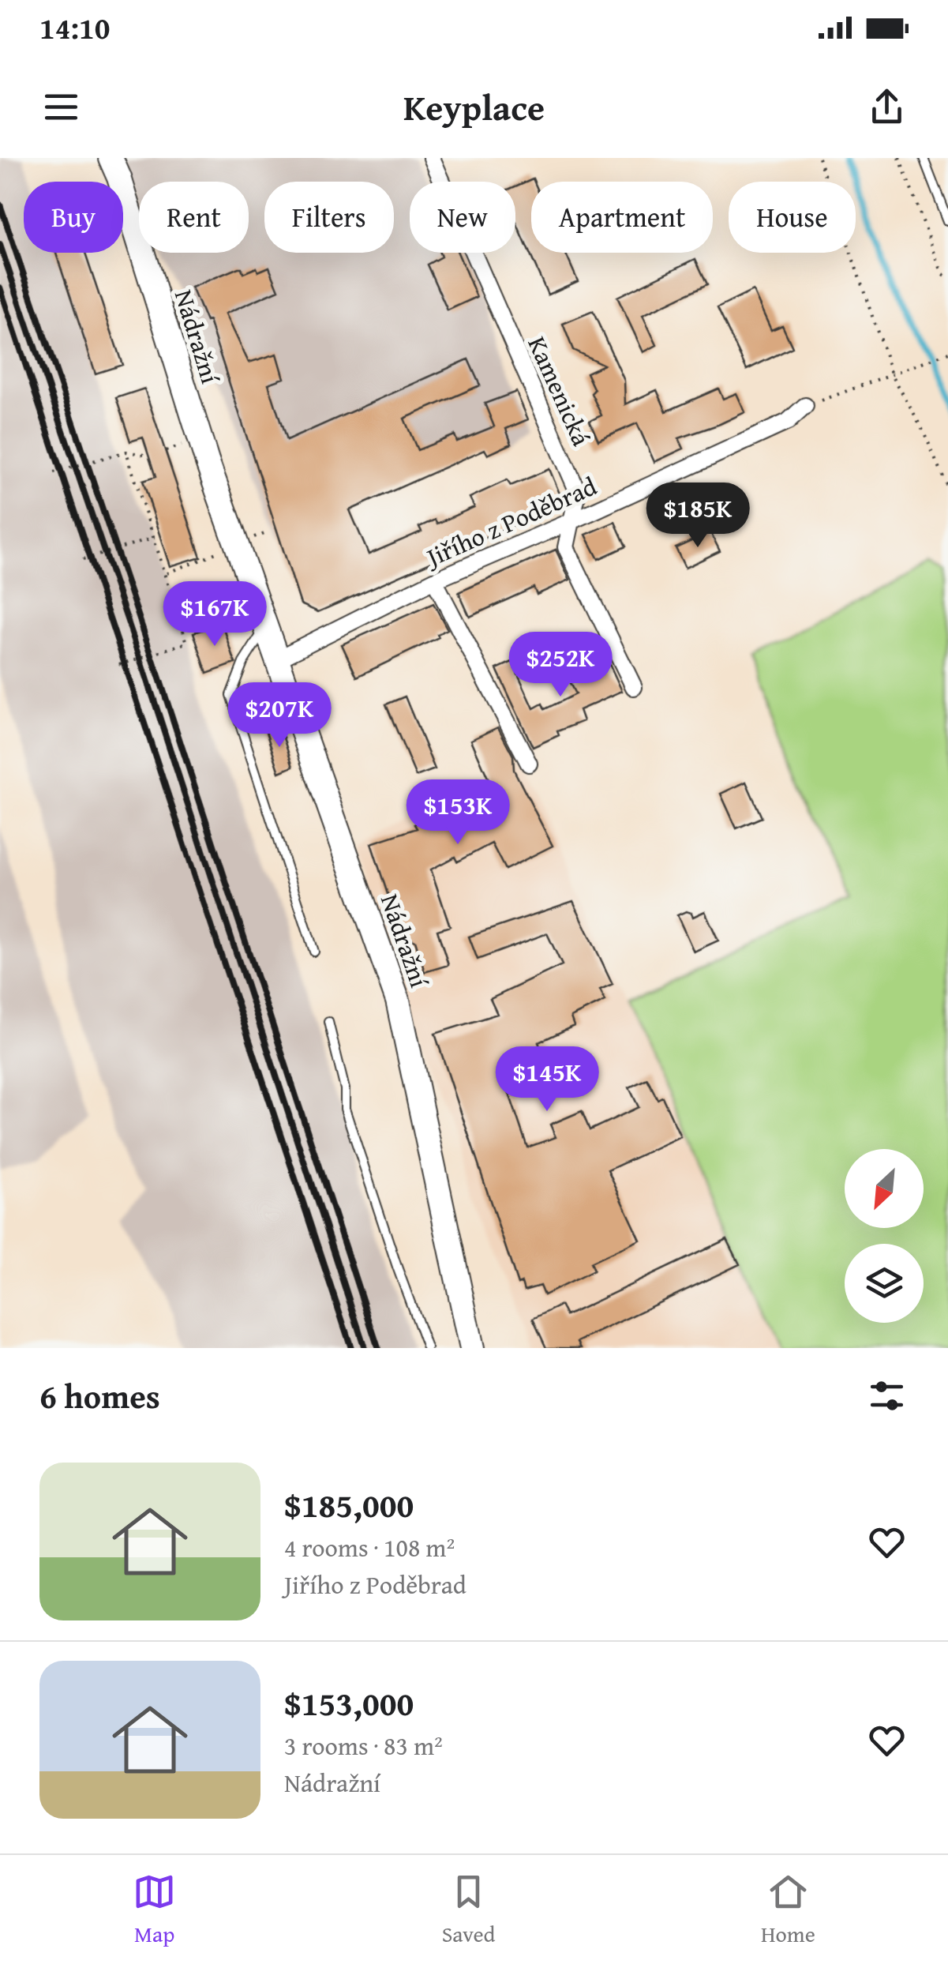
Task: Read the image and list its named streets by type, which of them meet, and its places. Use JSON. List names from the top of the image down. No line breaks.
{"streets":{"main road":["Nádražní"],"street":["Kamenická","Jiřího z Poděbrad"]},"crossings":[["Nádražní","Jiřího z Poděbrad"],["Kamenická","Jiřího z Poděbrad"]],"north":"bottom left","page":{"status":"14:10","header":"Keyplace","chip":["Buy","Rent","Filters","New","Apartment","House"],"price":["$185K","$167K","$252K","$207K","$153K","$145K"],"heading":"6 homes","list":[{"name":"$185,000","note":"4 rooms · 108 m² · Jiřího z Poděbrad"},{"name":"$153,000","note":"3 rooms · 83 m² · Nádražní"}],"tabs":["Map","Saved","Home"]}}
